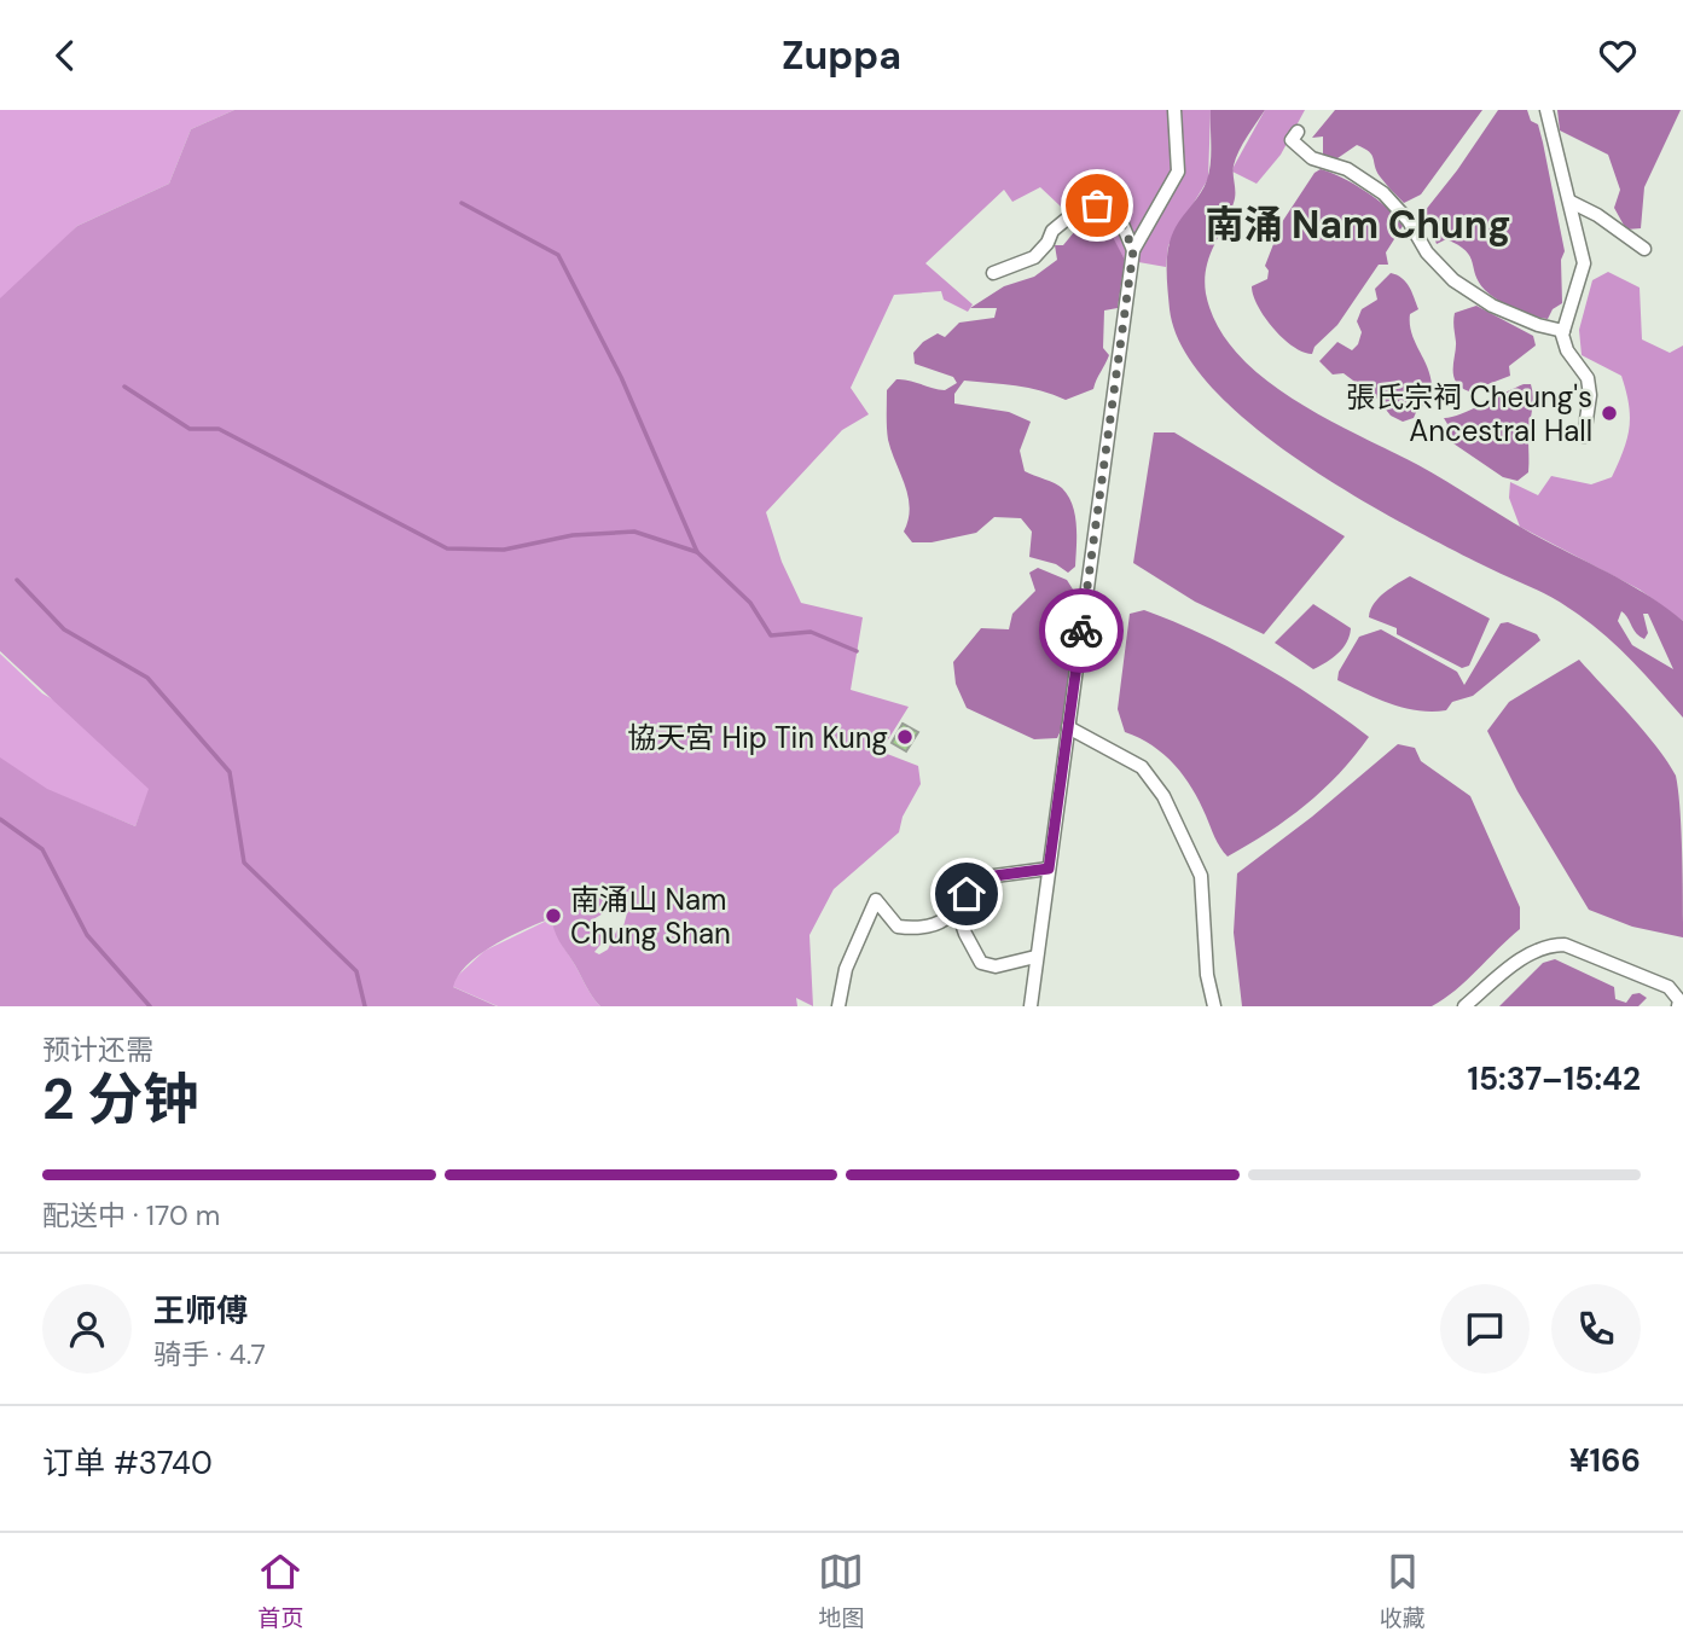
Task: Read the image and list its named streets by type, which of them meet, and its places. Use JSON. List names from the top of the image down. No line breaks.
{"districts":["南涌 Nam Chung"],"places":["張氏宗祠 Cheung's Ancestral Hall","協天宮 Hip Tin Kung","南涌山 Nam Chung Shan"],"page":{"header":"Zuppa","heading":["2 分钟","预计还需","15:37–15:42"],"panel":["王师傅","骑手 · 4.7","订单 #3740","¥166"],"bar":"配送中 · 170 m","tabs":["首页","地图","收藏"]}}
